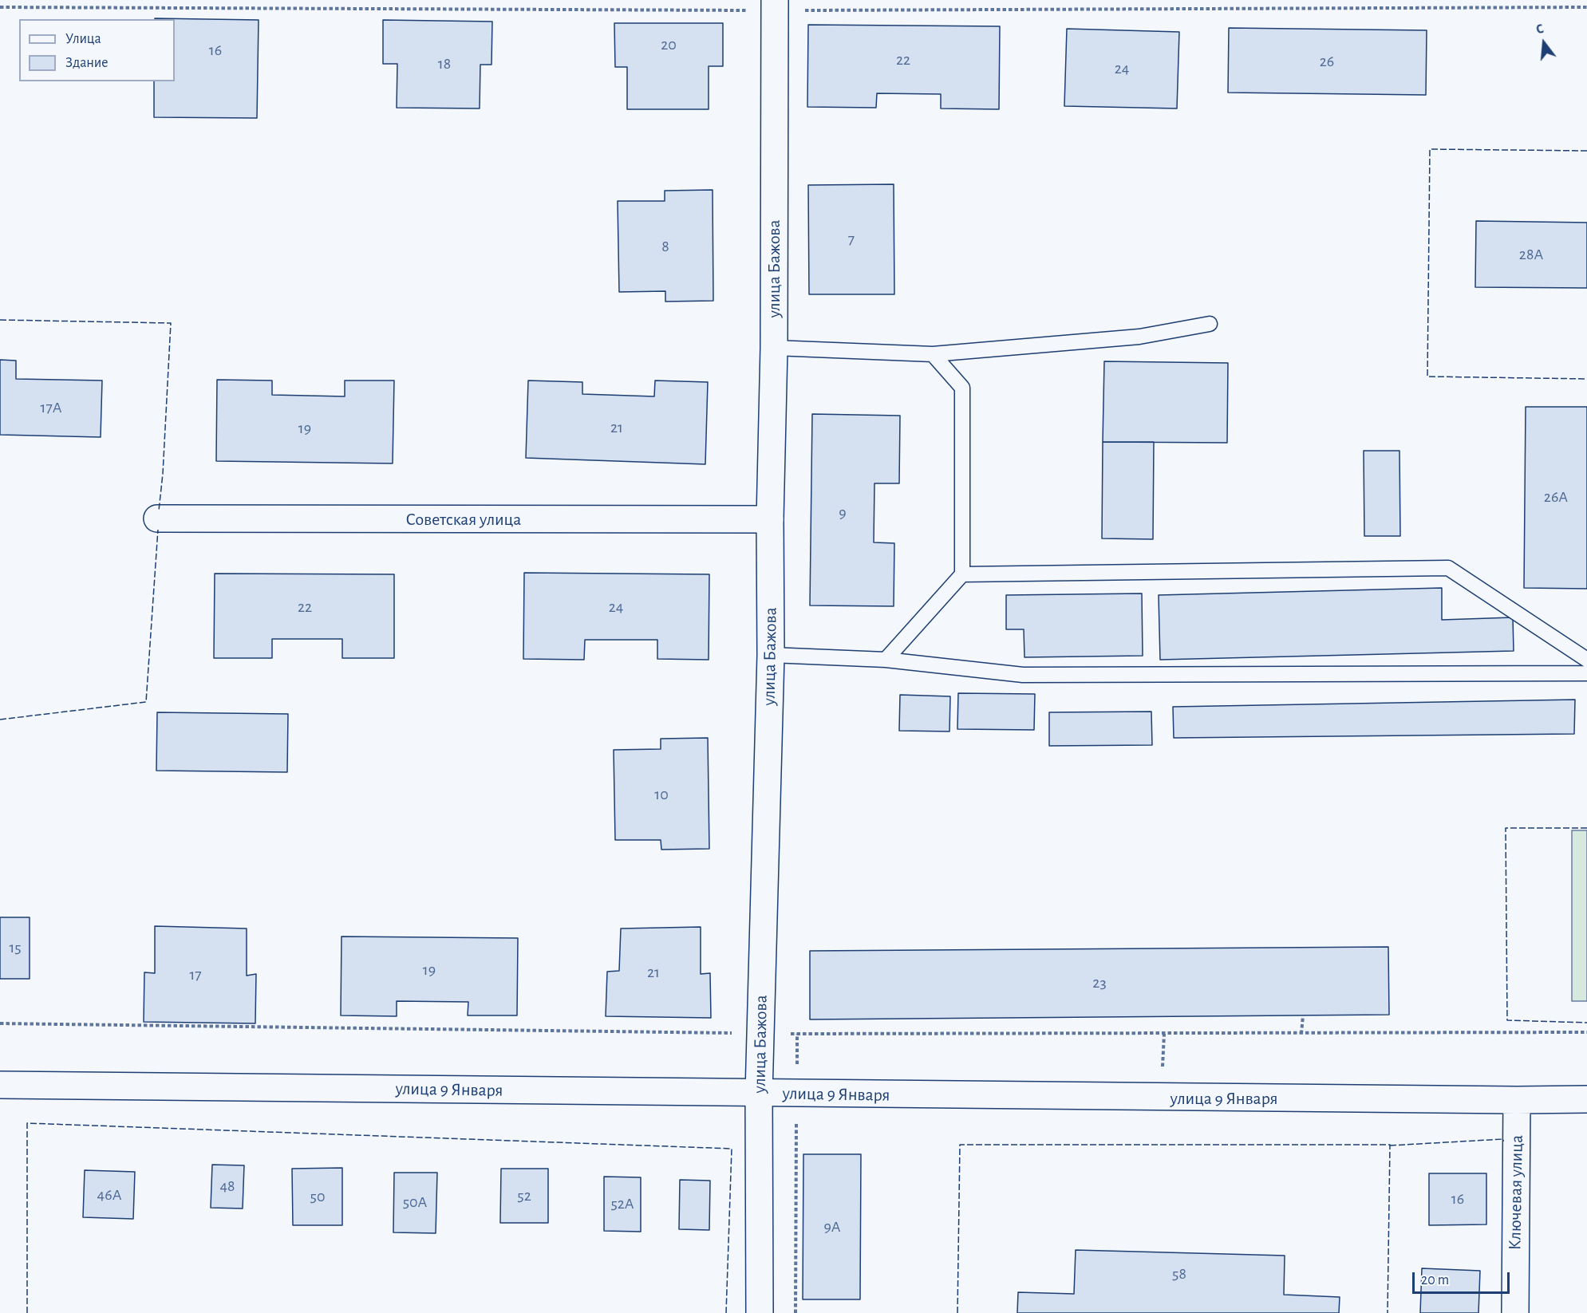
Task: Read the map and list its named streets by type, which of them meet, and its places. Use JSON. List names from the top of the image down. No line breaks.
{"streets":{"street":["улица Бажова","Советская улица","улица 9 Января","Ключевая улица"]},"crossings":[["улица Бажова","Советская улица"],["улица Бажова","улица 9 Января"],["улица 9 Января","Ключевая улица"]],"house_numbers":["20","16","22","26","18","24","7","8","28А","17А","21","19","26А","9","22","24","10","15","19","21","17","23","48","46А","52","50","16","50А","52А","9А","58"],"legend":["Улица","Здание"],"scale_bar":"20 m","north":"top"}
